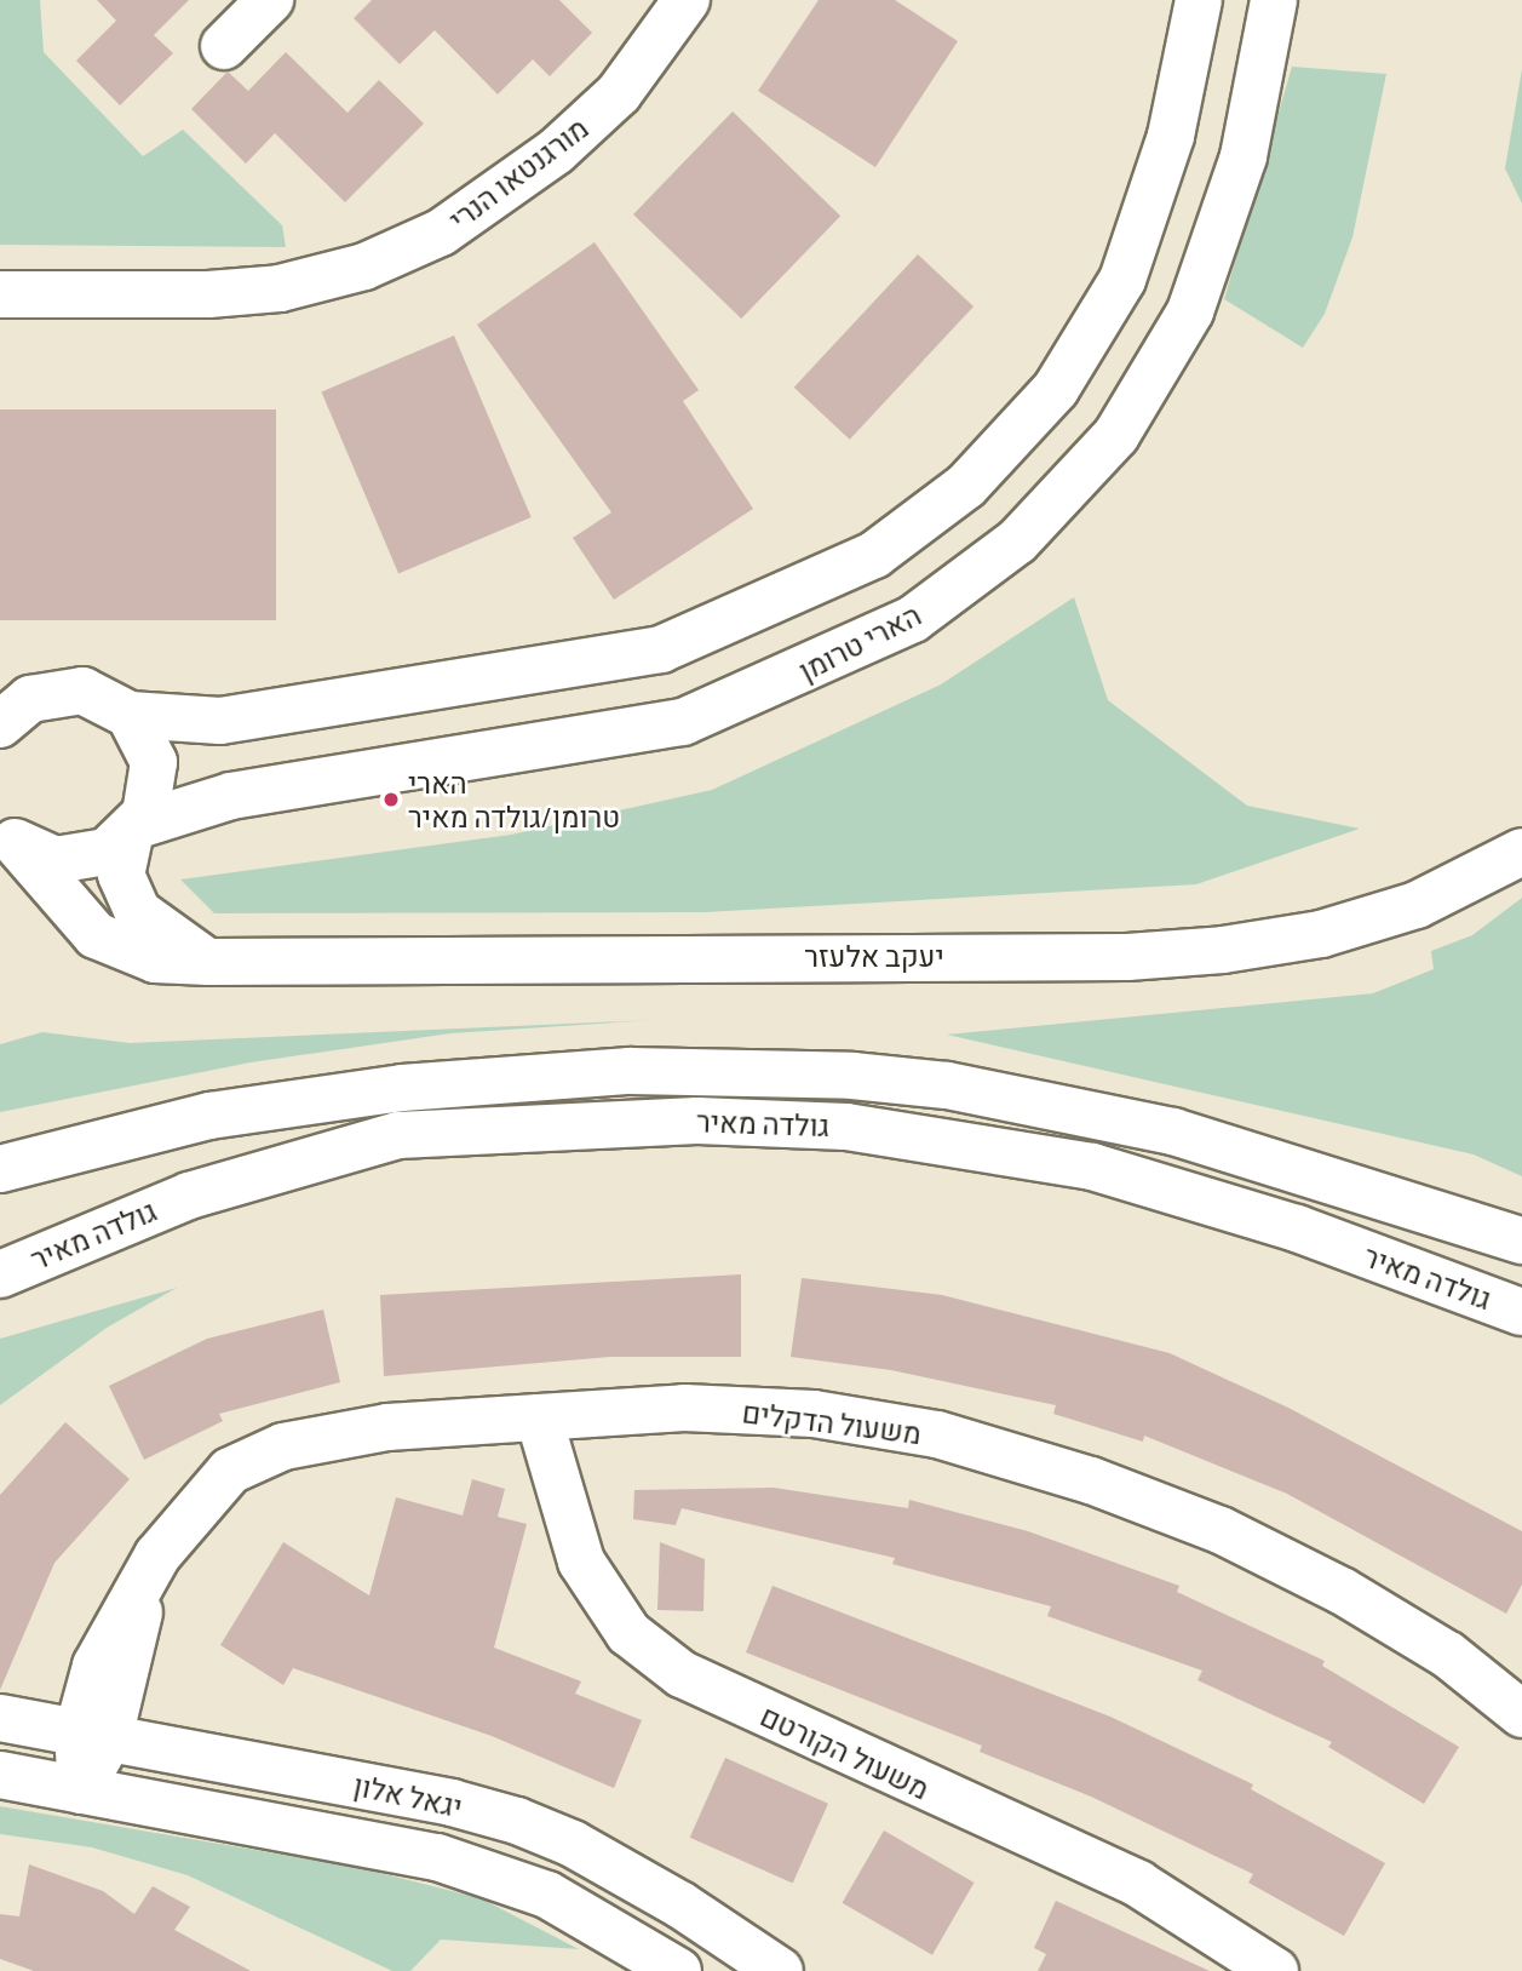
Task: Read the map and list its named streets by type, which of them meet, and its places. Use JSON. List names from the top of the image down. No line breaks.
{"streets":{"street":["מורגנטאו הנרי","הארי טרומן","יעקב אלעזר","גולדה מאיר","משעול הדקלים","משעול הקורטם","יגאל אלון"]},"crossings":[["הארי טרומן","יעקב אלעזר"],["משעול הדקלים","משעול הקורטם"],["משעול הדקלים","יגאל אלון"]],"places":["הארי טרומן/גולדה מאיר"]}
